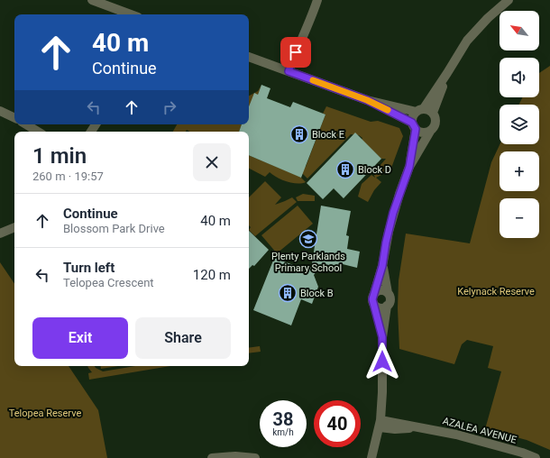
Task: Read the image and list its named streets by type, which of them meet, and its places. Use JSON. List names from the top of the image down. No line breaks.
{"streets":{"street":["AZALEA AVENUE"]},"parks":["Kelynack Reserve","Telopea Reserve"],"places":{"building":["Block E","Block D","Block B"],"school or university":["Plenty Parklands Primary School"]},"north":"top left","page":{"map_buttons":["+","−"],"turn":["40 m","Continue"],"heading":["1 min","260 m · 19:57"],"list":[{"name":"Continue","note":"Blossom Park Drive","value":"40 m"},{"name":"Turn left","note":"Telopea Crescent","value":"120 m"}],"buttons":["Exit","Share"],"speed":"38 km/h","limit":"40"}}
